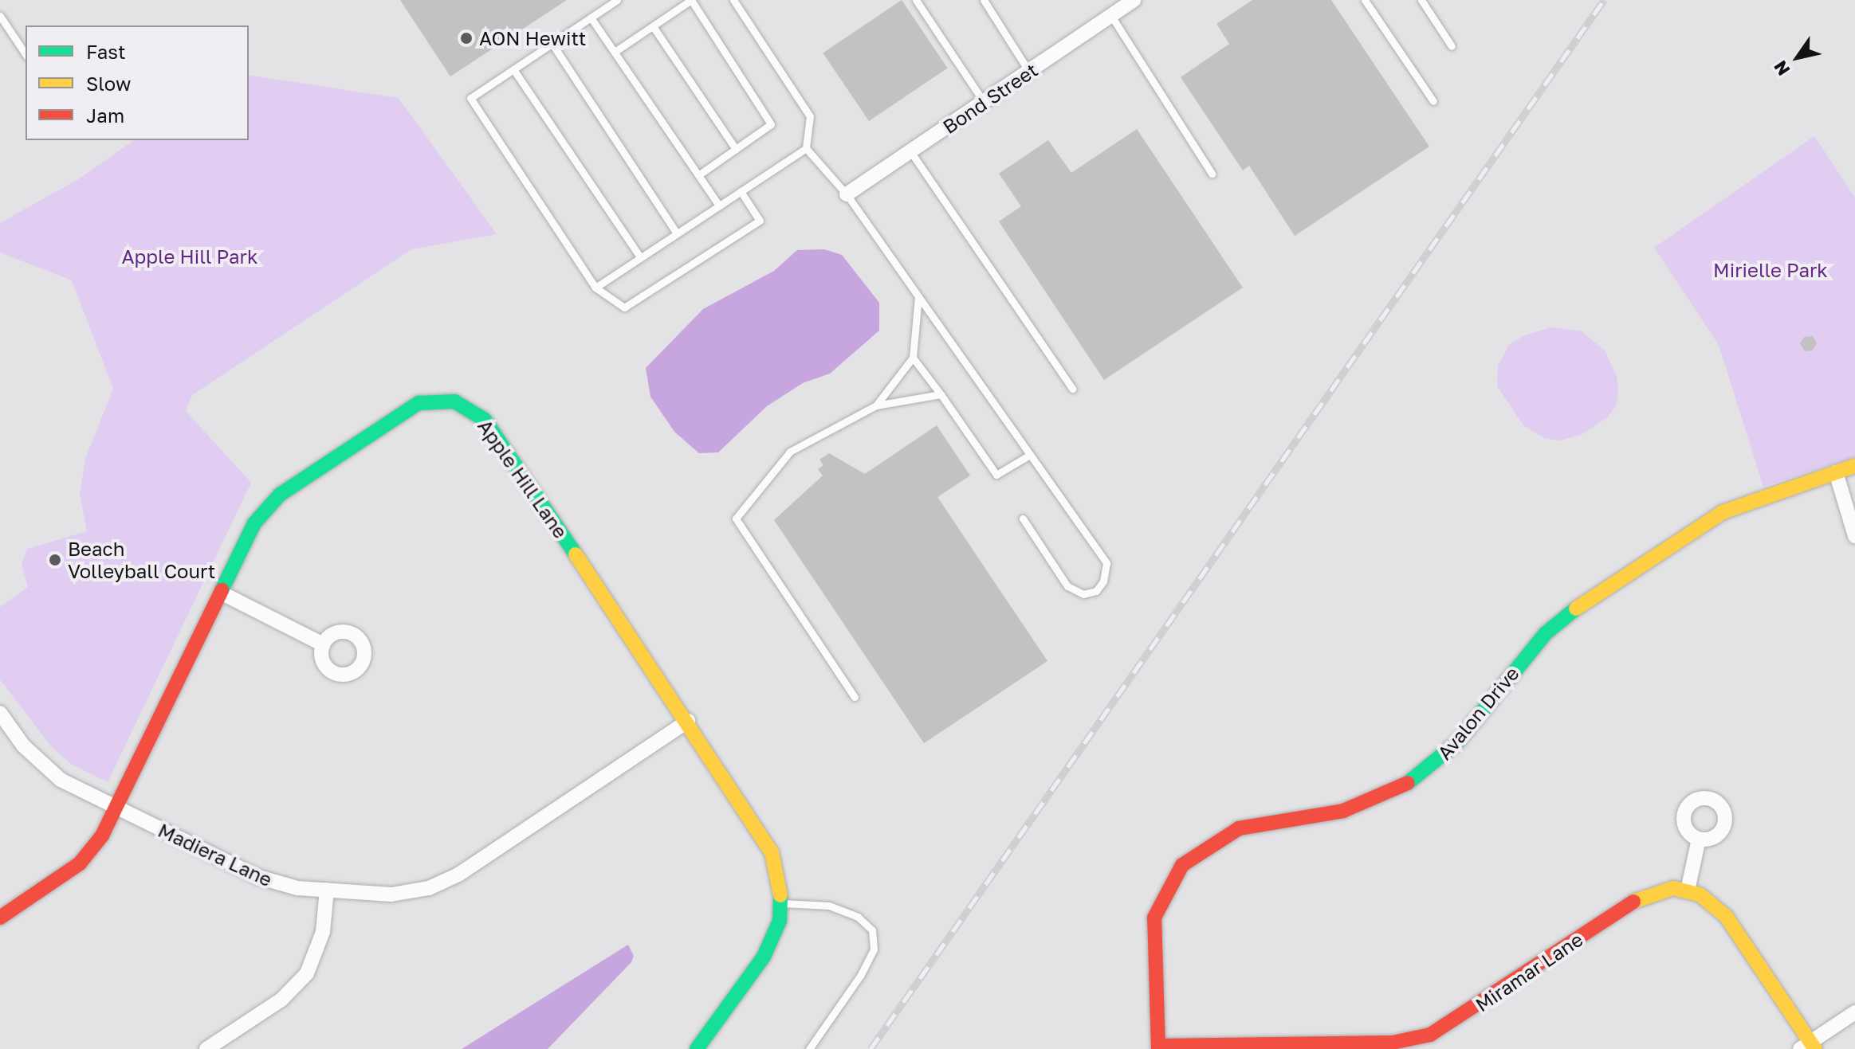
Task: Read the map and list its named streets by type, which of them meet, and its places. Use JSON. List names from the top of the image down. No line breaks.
{"streets":{"street":["Bond Street","Apple Hill Lane","Avalon Drive","Madiera Lane","Miramar Lane"]},"crossings":[["Apple Hill Lane","Madiera Lane"],["Avalon Drive","Miramar Lane"]],"parks":["Apple Hill Park","Mirielle Park"],"places":["AON Hewitt","Beach Volleyball Court"],"legend":["Fast","Slow","Jam"],"north":"bottom left"}
